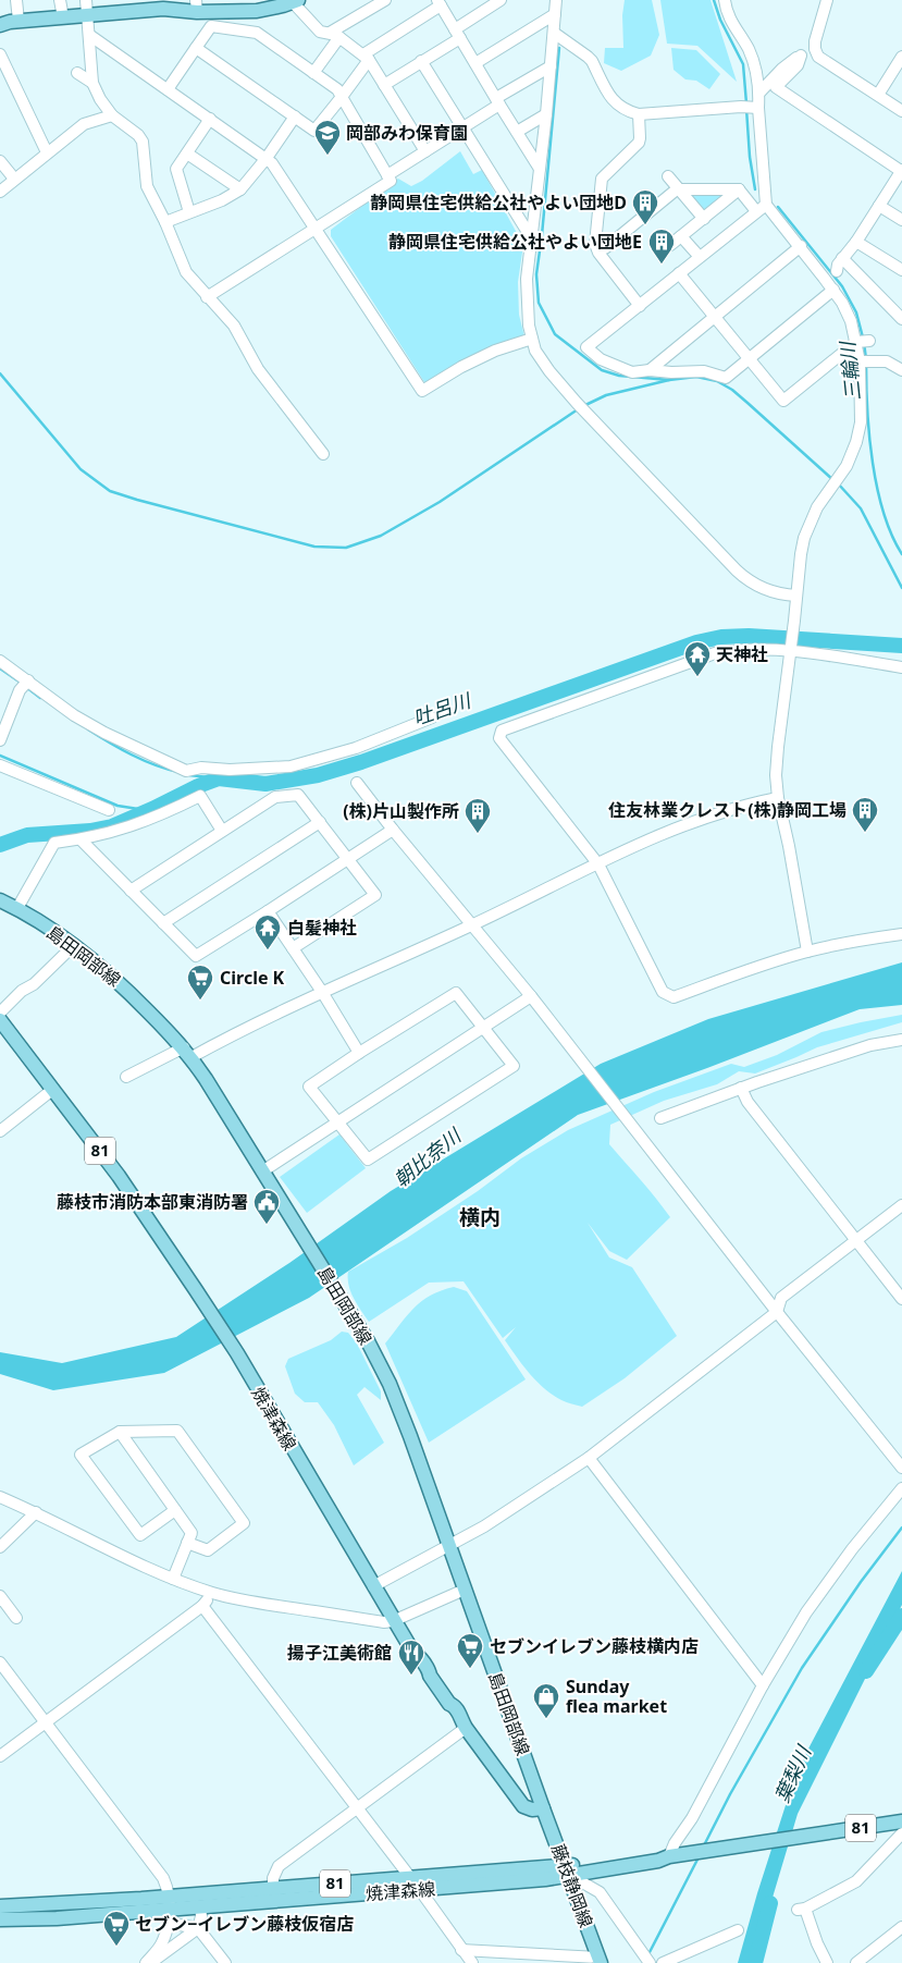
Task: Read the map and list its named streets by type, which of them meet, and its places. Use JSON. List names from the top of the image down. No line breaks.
{"streets":{"main road":["島田岡部線","81","焼津森線","藤枝静岡線"]},"crossings":[["島田岡部線","焼津森線"],["島田岡部線","藤枝静岡線"],["焼津森線","藤枝静岡線"]],"districts":["横内"],"water":["三輪川","吐呂川","朝比奈川","葉梨川"],"places":{"school or university":["岡部みわ保育園"],"building":["静岡県住宅供給公社やよい団地D","静岡県住宅供給公社やよい団地E","住友林業クレスト(株)静岡工場","(株)片山製作所"],"temple":["天神社","白髪神社"],"supermarket":["Circle K","セブンイレブン藤枝横内店","セブン−イレブン藤枝仮宿店"],"public building":["藤枝市消防本部東消防署"],"restaurant":["揚子江美術館"],"shop":["Sunday flea market"]}}
